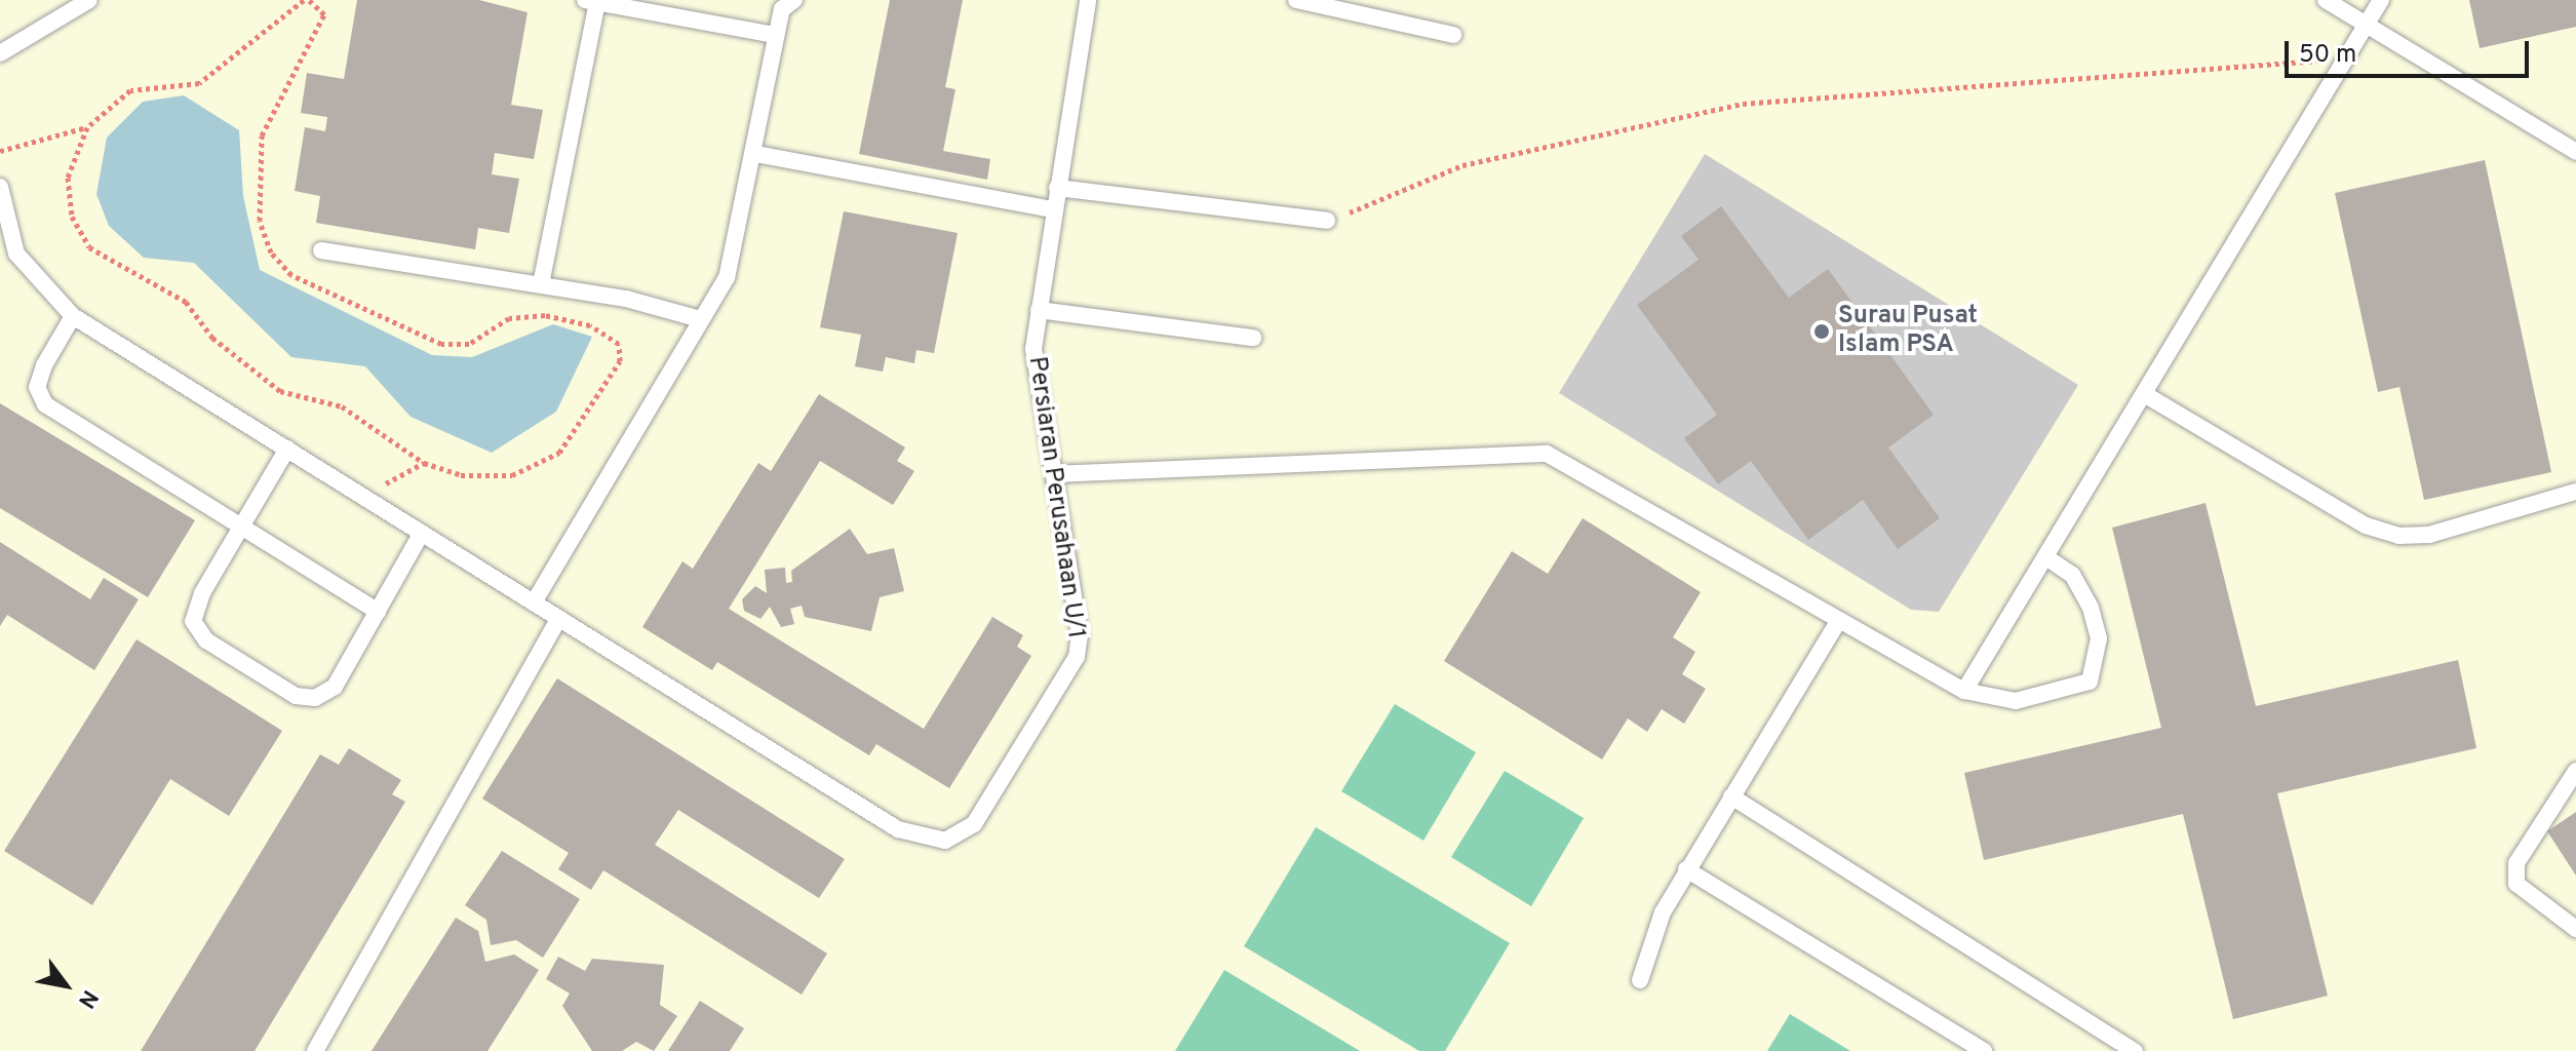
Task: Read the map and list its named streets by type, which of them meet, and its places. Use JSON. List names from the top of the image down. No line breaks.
{"streets":{"lane":["Persiaran Perusahaan U/1"]},"places":["Surau Pusat Islam PSA"],"scale_bar":"50 m","north":"bottom right"}
